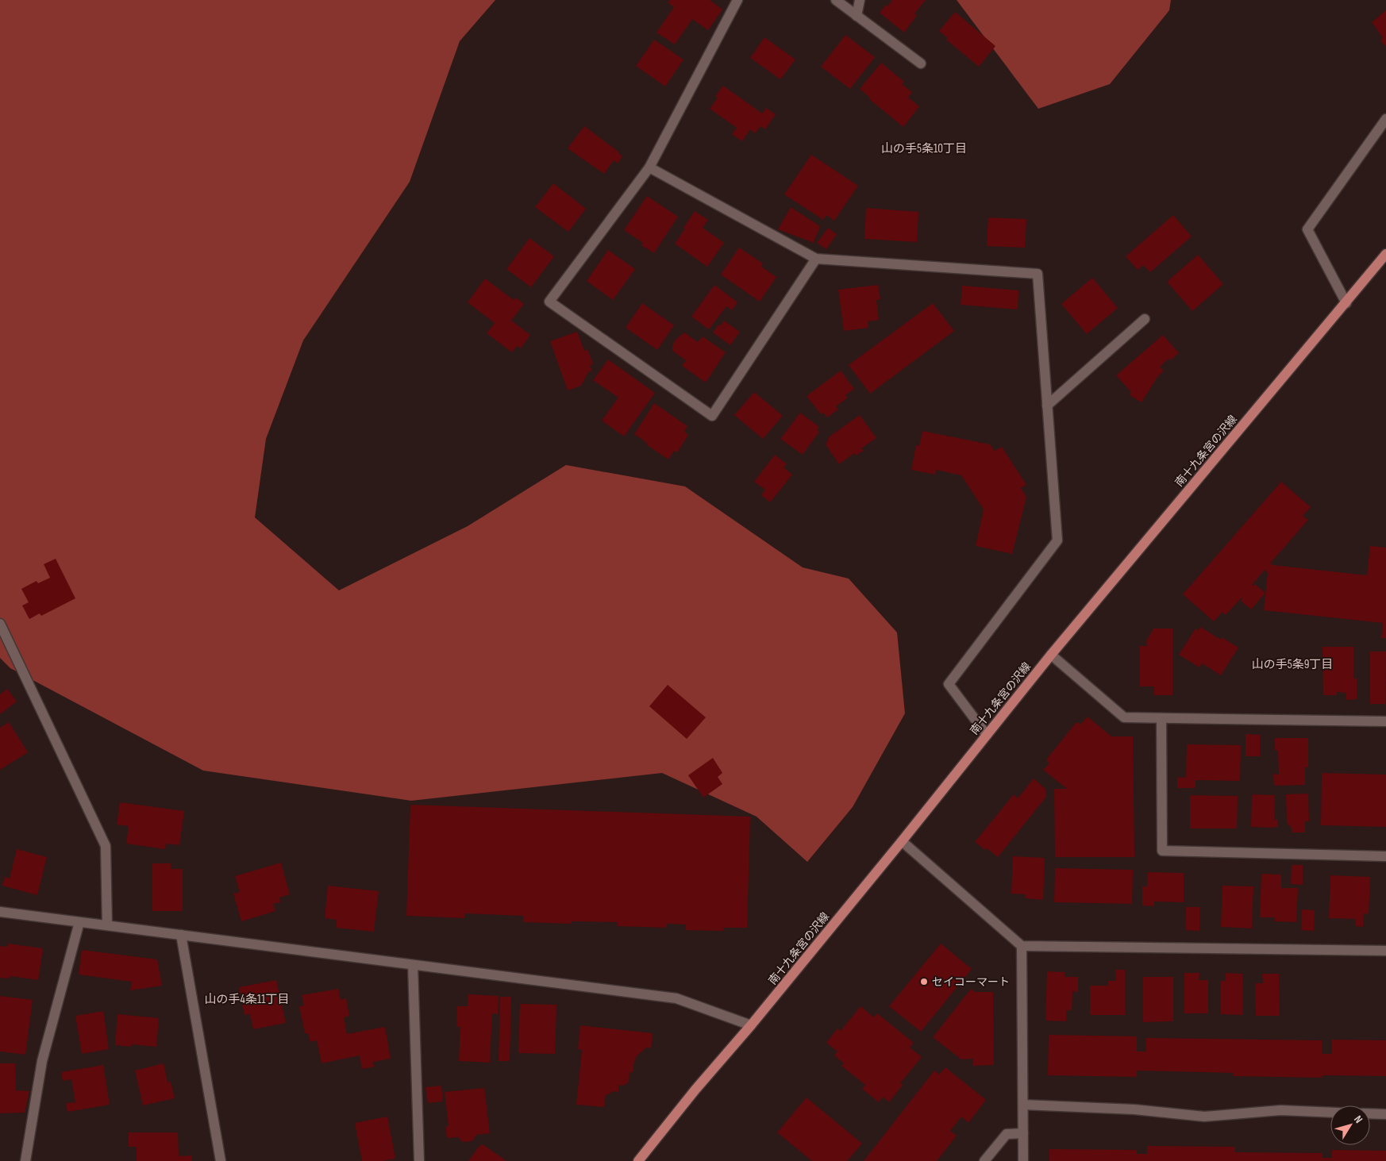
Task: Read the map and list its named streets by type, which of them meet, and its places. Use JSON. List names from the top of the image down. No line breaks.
{"streets":{"main road":["南十九条宮の沢線"]},"districts":["山の手5条10丁目","山の手5条9丁目","山の手4条11丁目"],"places":["セイコーマート"],"north":"top right"}
